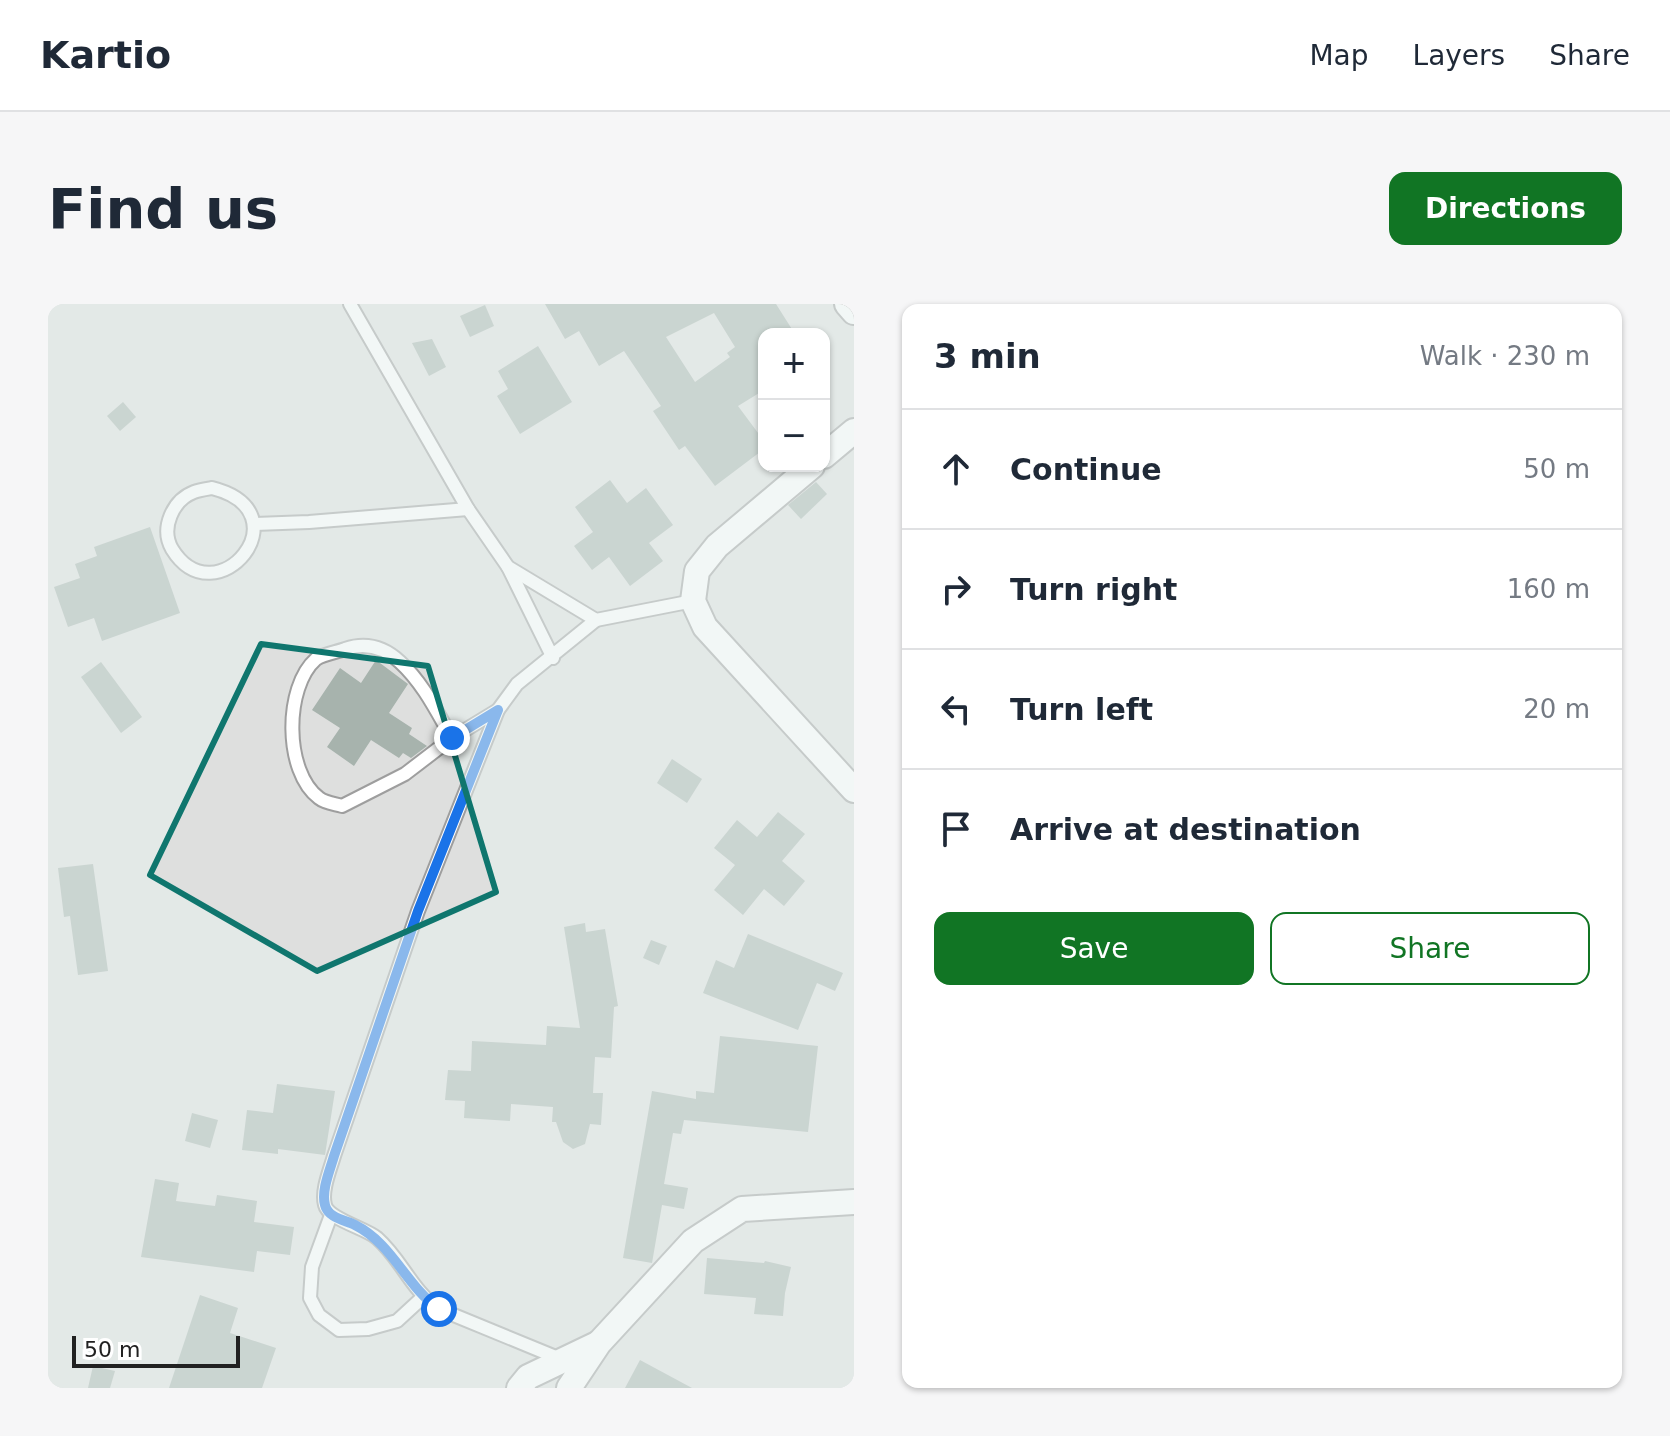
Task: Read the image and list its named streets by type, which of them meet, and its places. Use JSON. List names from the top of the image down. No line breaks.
{"scale_bar":"50 m","page":{"header":"Kartio","nav":["Map","Layers","Share"],"buttons":["Directions",["Save","Share"]],"title":"Find us","heading":["3 min","Walk · 230 m"],"map_buttons":["+","−"],"list":[["Continue","50 m"],["Turn right","160 m"],["Turn left","20 m"],"Arrive at destination"],"scale":"50 m"}}
